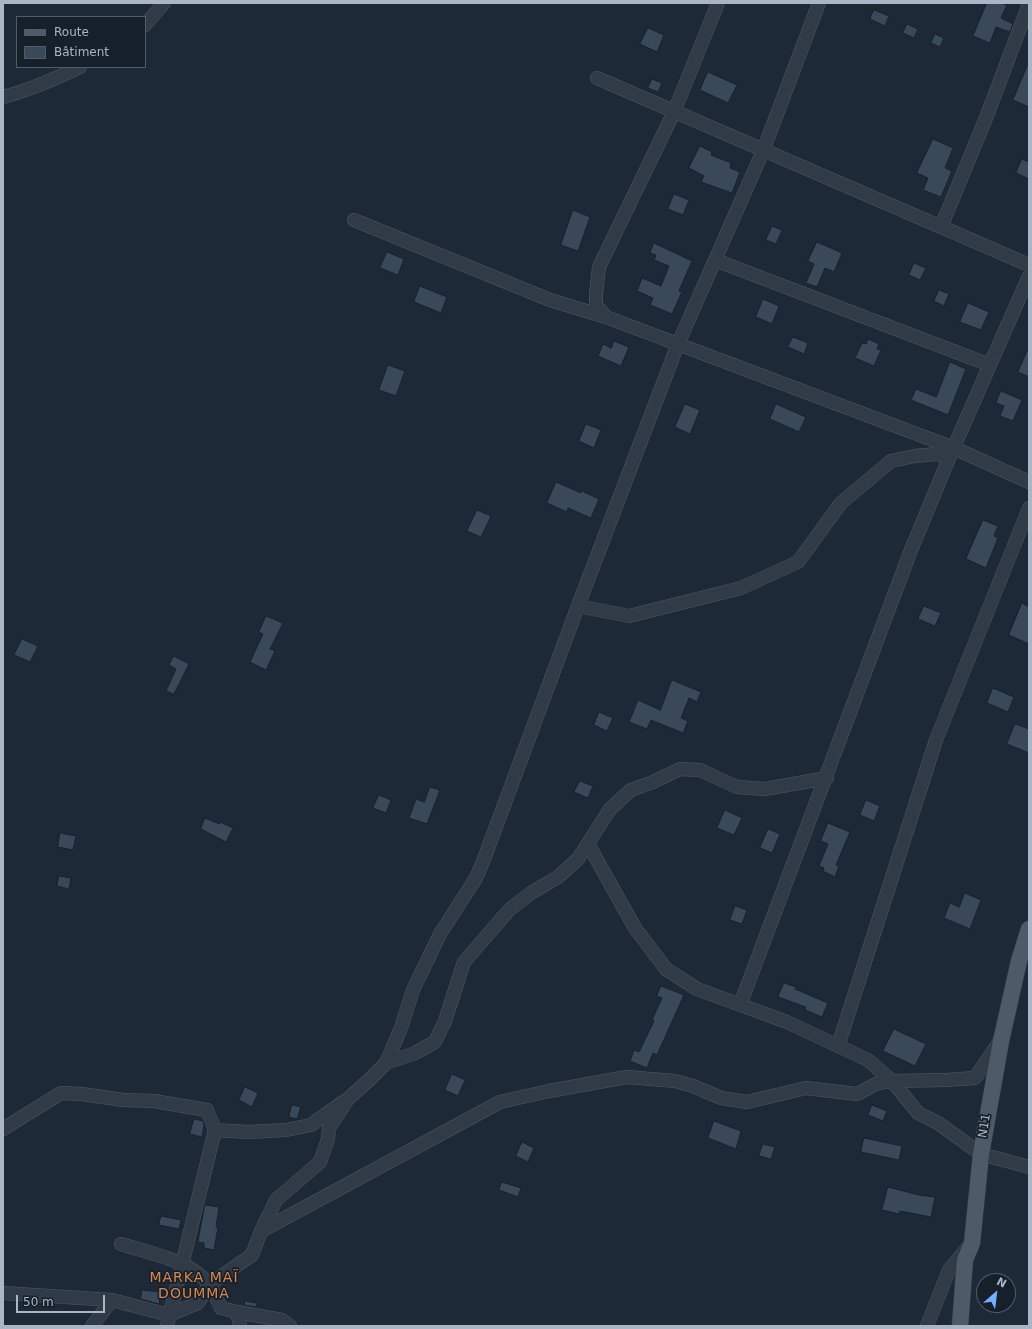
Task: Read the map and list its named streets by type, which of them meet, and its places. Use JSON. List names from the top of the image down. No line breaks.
{"streets":{"main road":["N11"]},"districts":["MARKA MAÏ DOUMMA"],"legend":["Route","Bâtiment"],"scale_bar":"50 m","north":"top right"}
